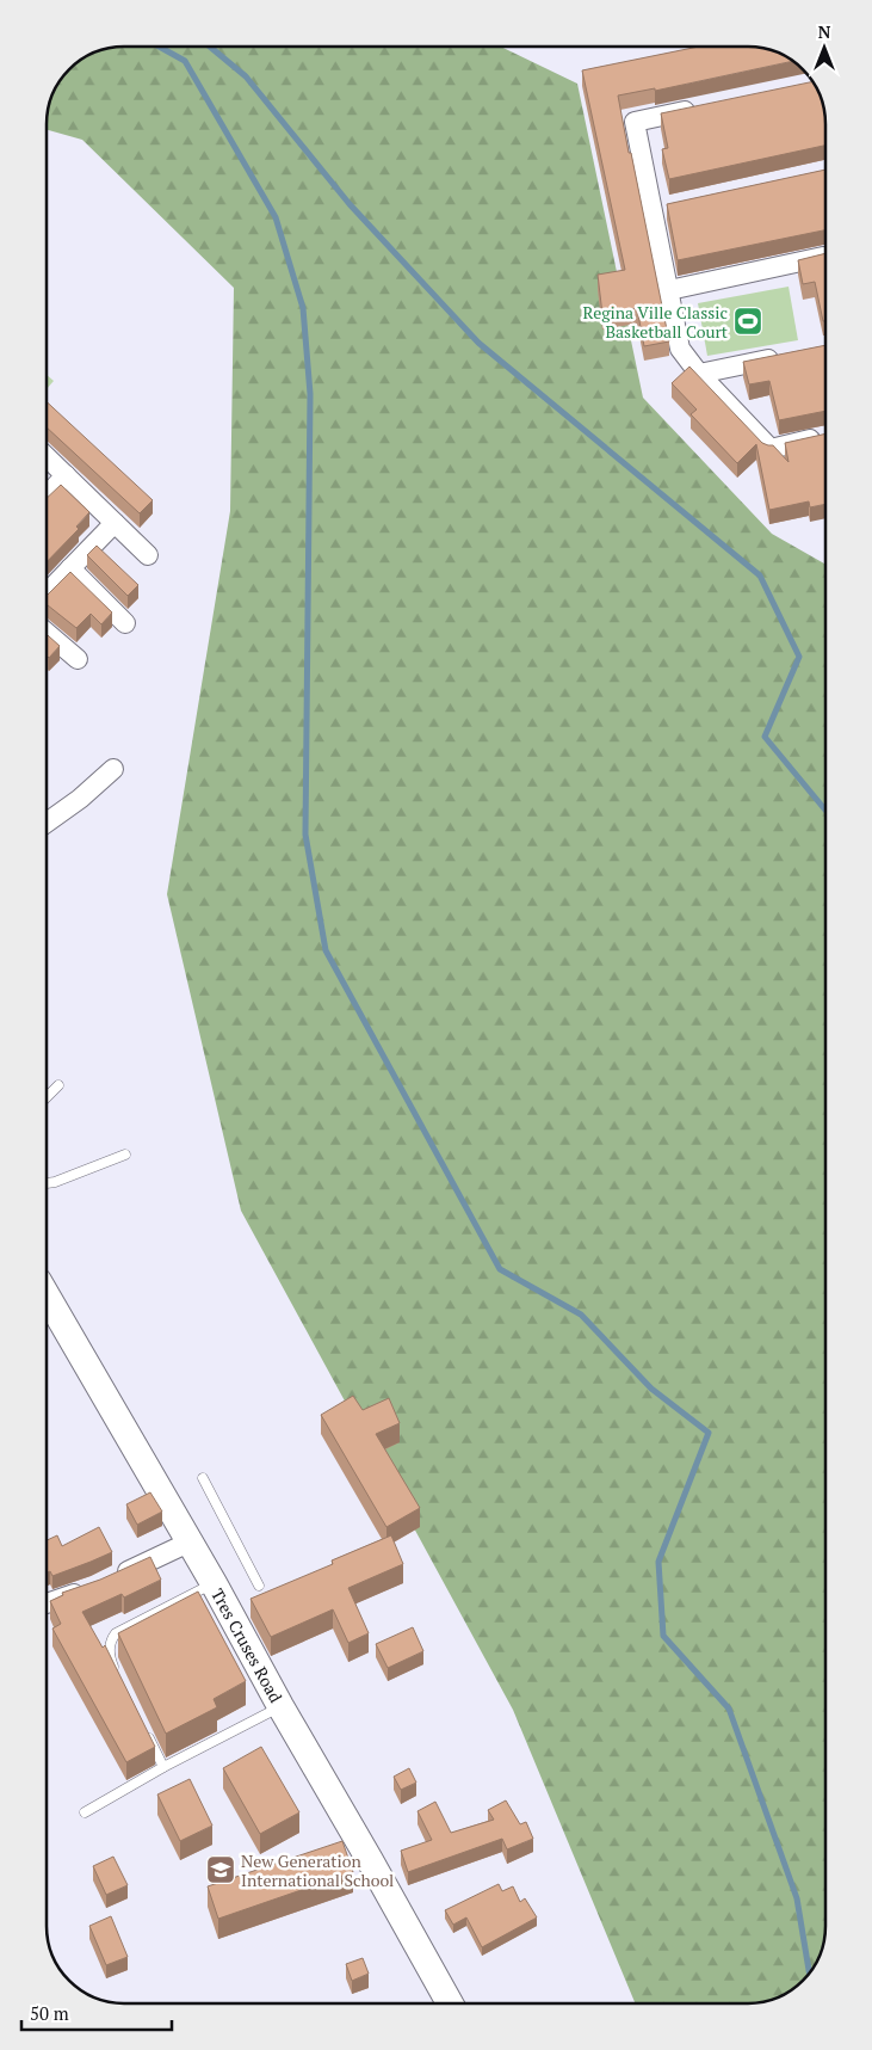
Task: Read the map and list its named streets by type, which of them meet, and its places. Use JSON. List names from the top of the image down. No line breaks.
{"streets":{"main road":["Tres Cruses Road"]},"places":{"sports":["Regina Ville Classic Basketball Court"],"school or university":["New Generation International School"]},"scale_bar":"50 m","north":"top"}
